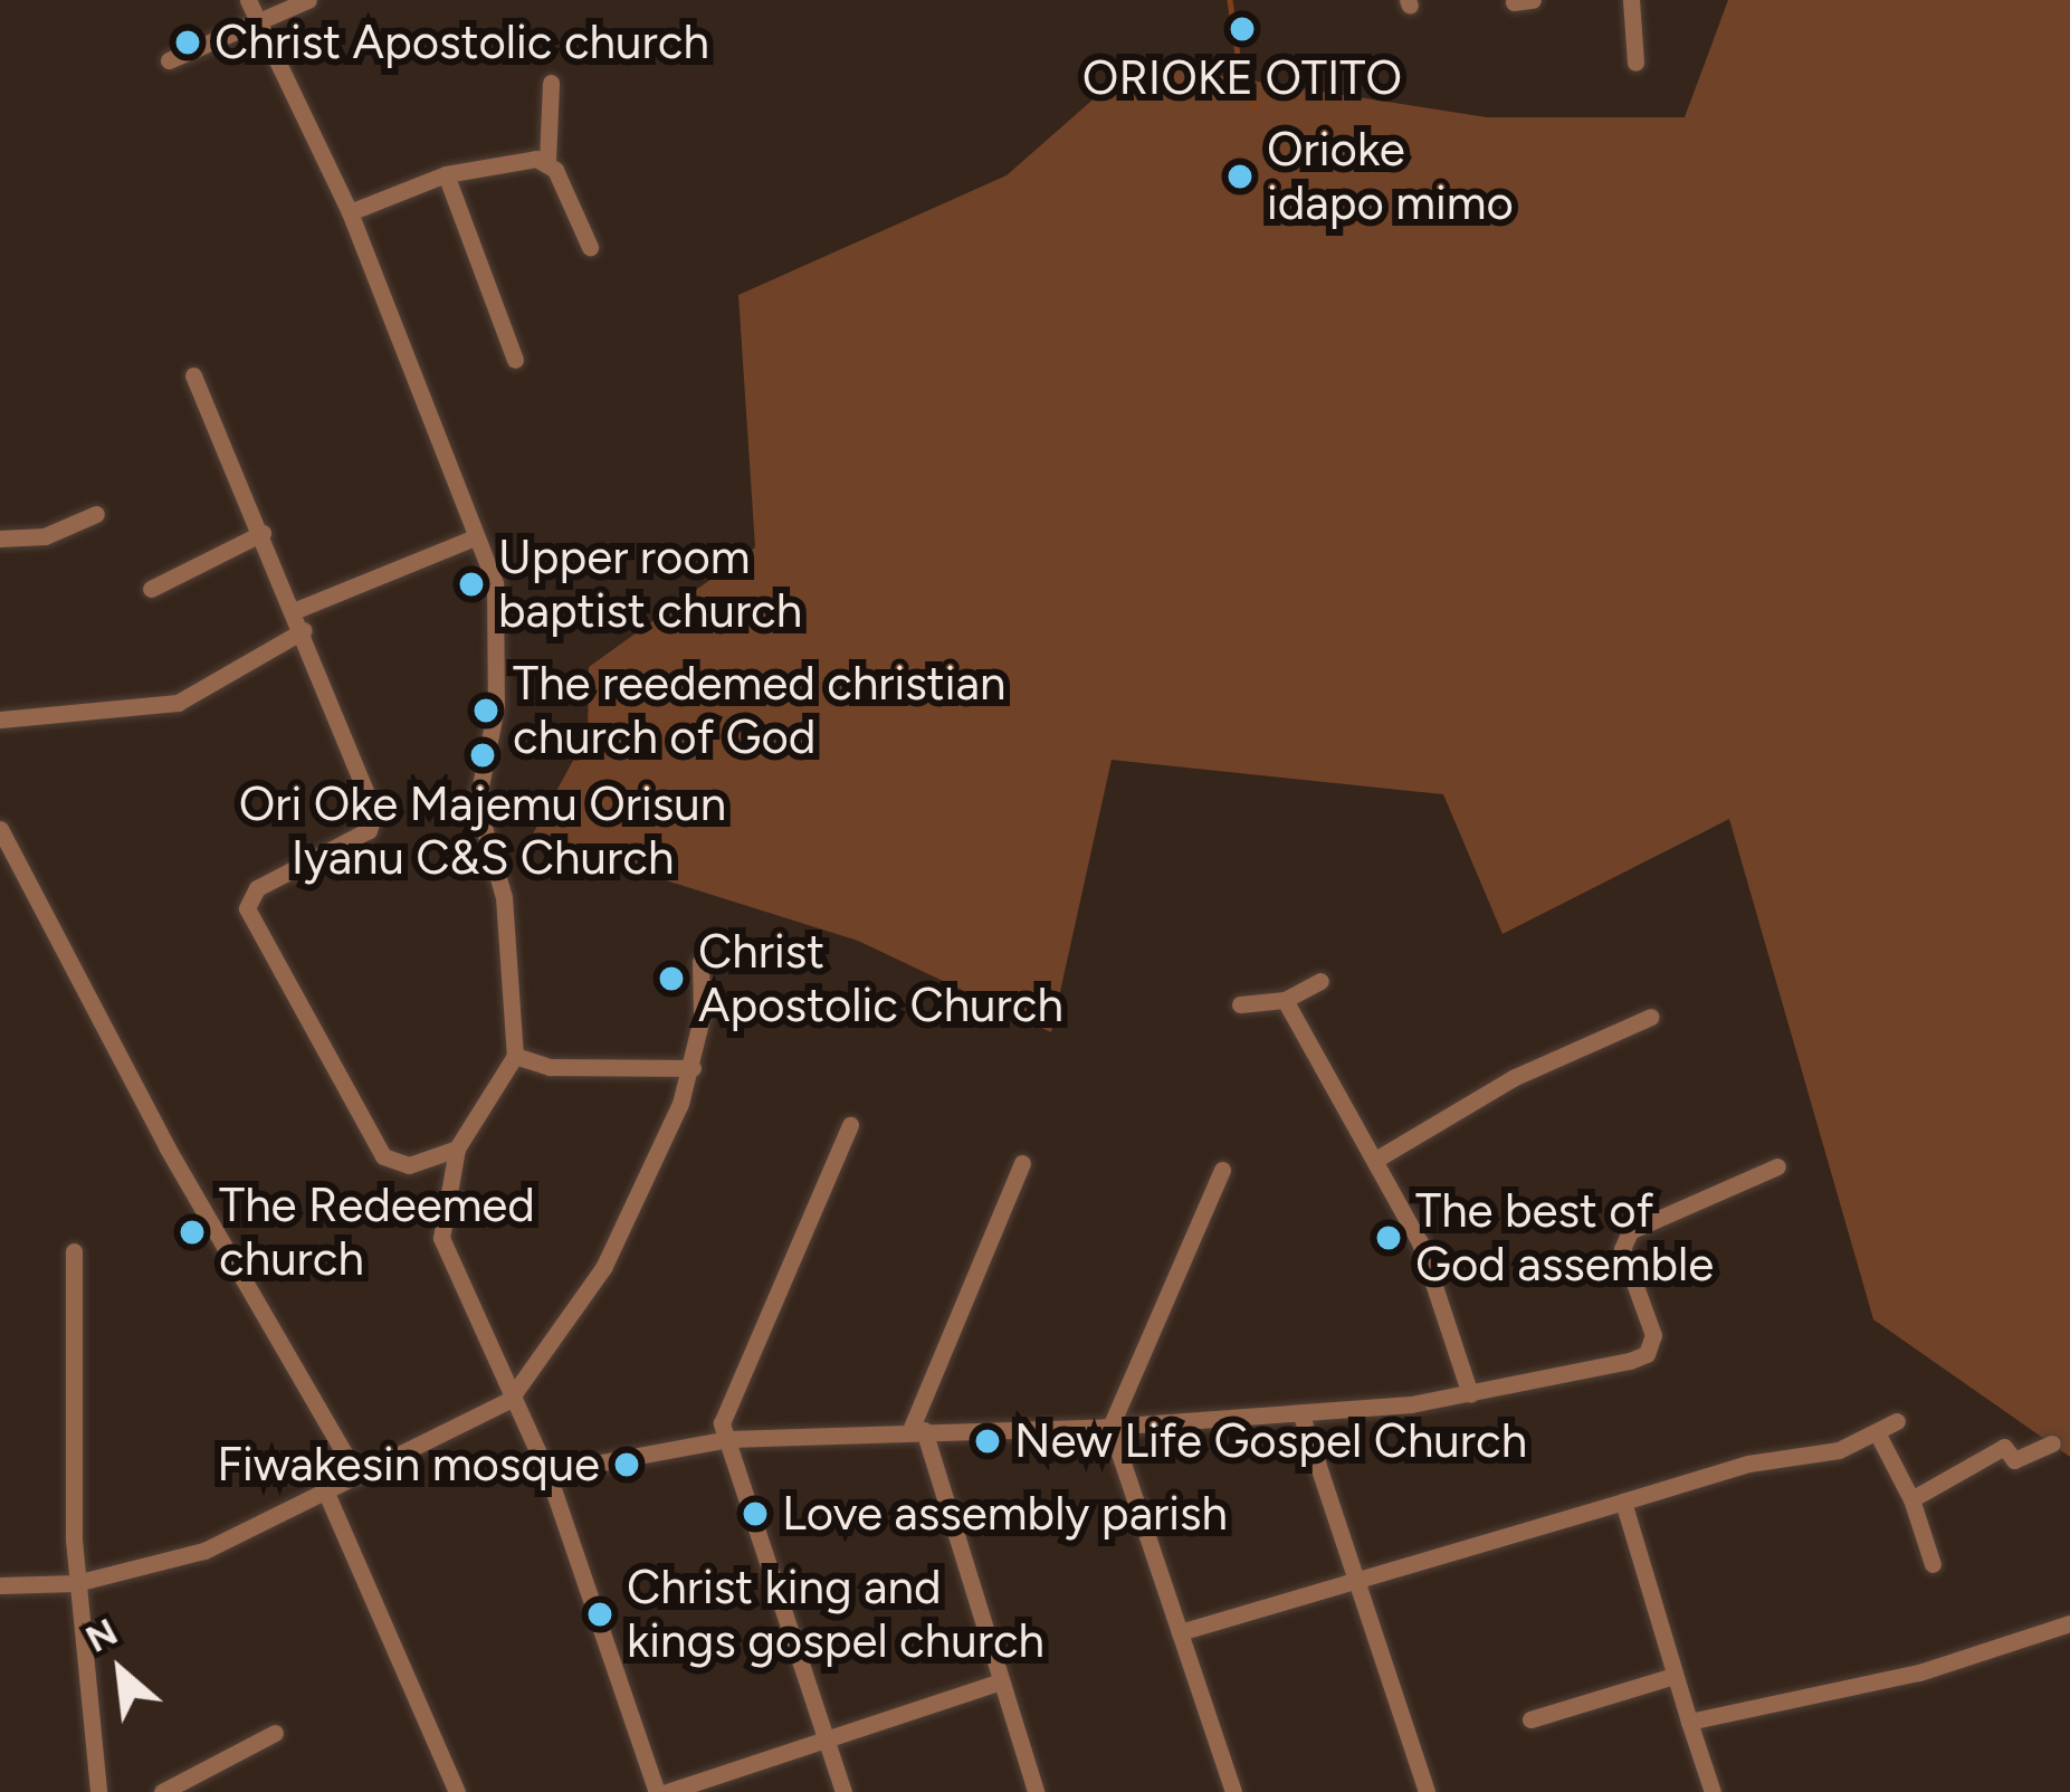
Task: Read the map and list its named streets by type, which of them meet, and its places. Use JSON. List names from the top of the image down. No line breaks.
{"places":["ORIOKE OTITO","Christ Apostolic church","Orioke idapo mimo","Upper room baptist church","The reedemed christian church of God","Ori Oke Majemu Orisun Iyanu C&S Church","Christ Apostolic Church","The Redeemed church","The best of God assemble","New Life Gospel Church","Fiwakesin mosque","Love assembly parish","Christ king and kings gospel church"],"north":"top left"}
